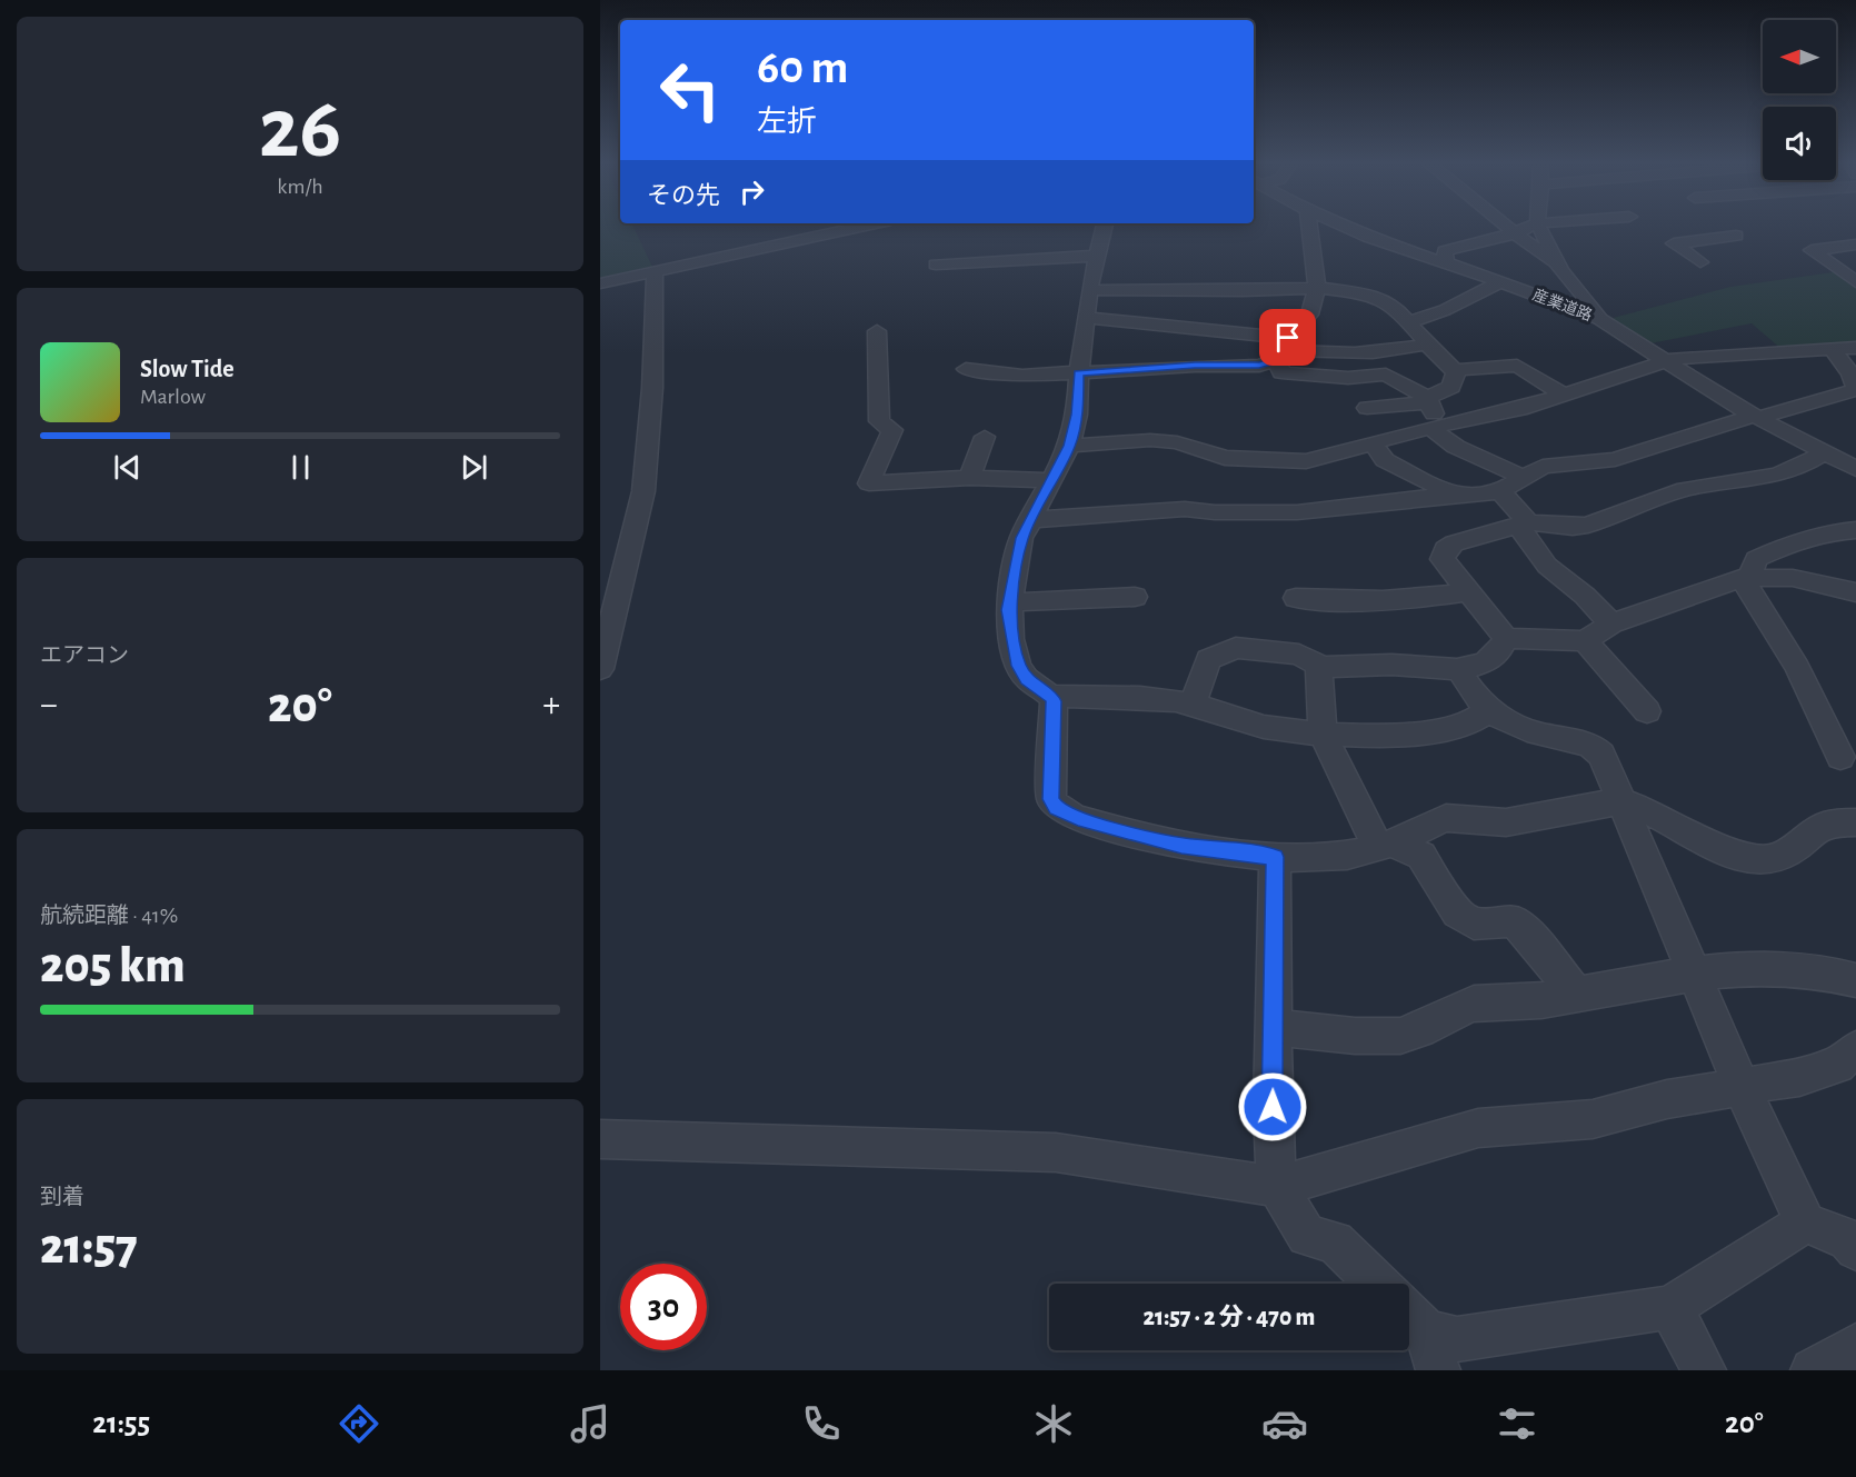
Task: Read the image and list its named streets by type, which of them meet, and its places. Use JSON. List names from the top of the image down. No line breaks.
{"streets":{"street":["産業道路"]},"north":"left","page":{"tile":[["26","km/h"],"エアコン",["航続距離 · 41%","205 km"],["到着","21:57"]],"turn":["60 m","左折"],"then":"その先","song":["Slow Tide","Marlow"],"heat":["−","20°","+"],"limit":"30","trip":"21:57 · 2 分 · 470 m","tabs":["21:55","20°"]}}
